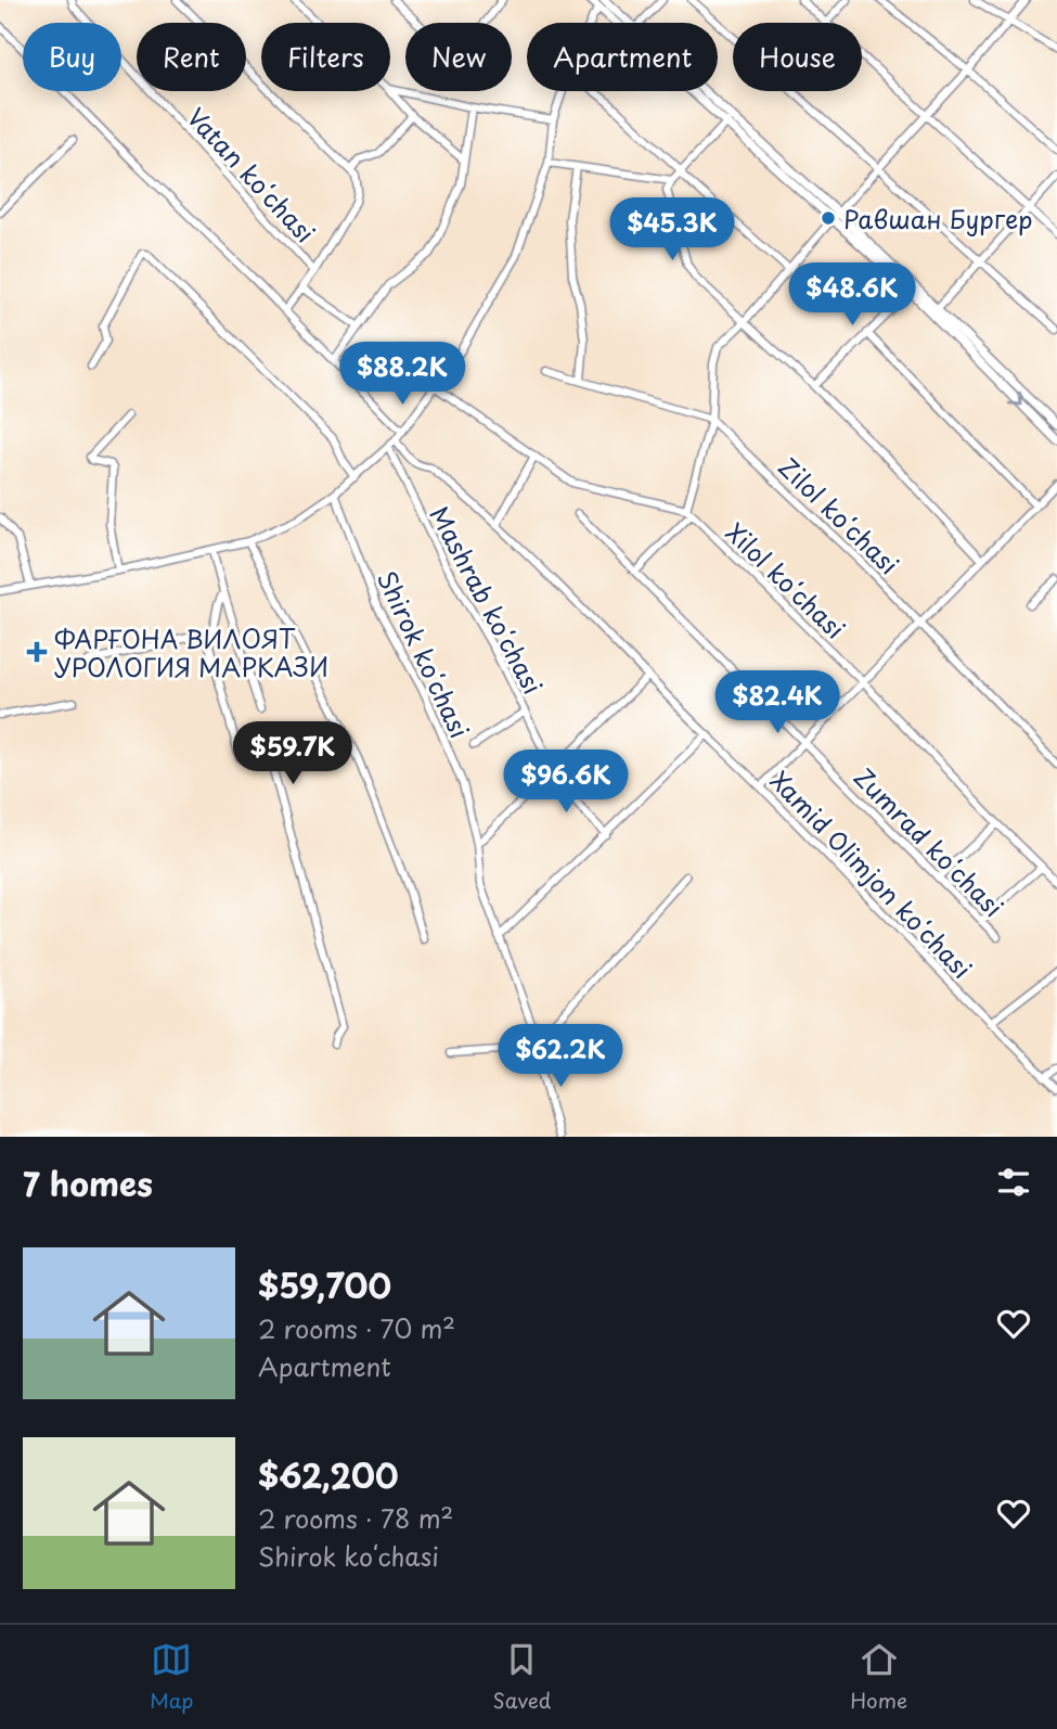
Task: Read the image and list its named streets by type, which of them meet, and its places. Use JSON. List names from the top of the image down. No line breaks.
{"streets":{"street":["Vatan koʻchasi","Zilol koʻchasi","Xilol koʻchasi","Mashrab koʻchasi","Shirok koʻchasi","Zumrad koʻchasi","Xamid Olimjon koʻchasi"]},"places":{"other":["Равшан Бургер"],"health":["ФАРҒОНА ВИЛОЯТ УРОЛОГИЯ МАРКАЗИ"]},"page":{"chip":["Buy","Rent","Filters","New","Apartment","House"],"price":["$45.3K","$48.6K","$88.2K","$82.4K","$59.7K","$96.6K","$62.2K"],"heading":"7 homes","list":[{"name":"$59,700","note":"2 rooms · 70 m² · Apartment"},{"name":"$62,200","note":"2 rooms · 78 m² · Shirok koʻchasi"}],"tabs":["Map","Saved","Home"]}}
